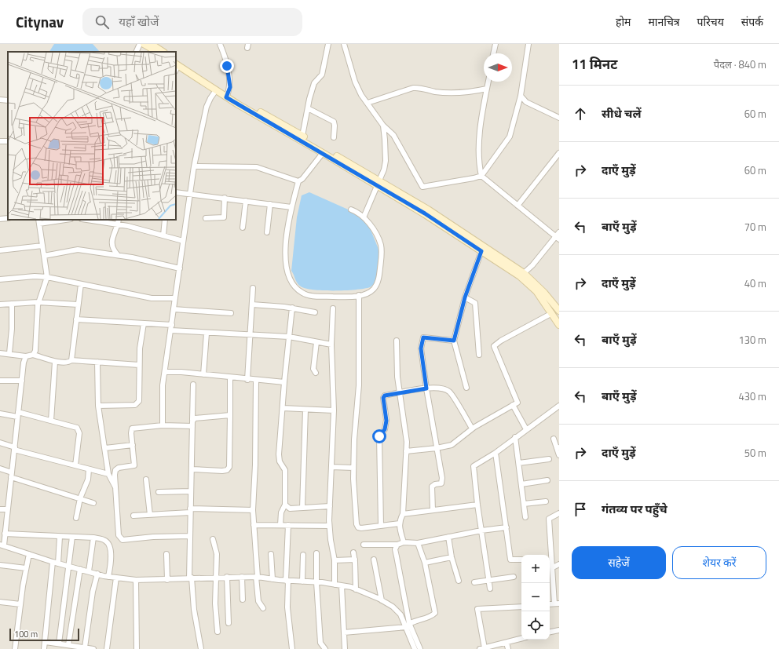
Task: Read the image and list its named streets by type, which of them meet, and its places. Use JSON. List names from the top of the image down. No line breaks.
{"scale_bar":"100 m","north":"right","page":{"header":"Citynav","search":"यहाँ खोजें","nav":["होम","मानचित्र","परिचय","संपर्क"],"heading":["11 मिनट","पैदल · 840 m"],"list":[["सीधे चलें","60 m"],["दाएँ मुड़ें","60 m"],["बाएँ मुड़ें","70 m"],["दाएँ मुड़ें","40 m"],["बाएँ मुड़ें","130 m"],["बाएँ मुड़ें","430 m"],["दाएँ मुड़ें","50 m"],"गंतव्य पर पहुँचे"],"buttons":["सहेजें","शेयर करें"],"map_buttons":["+","−"],"scale":"100 m"}}
